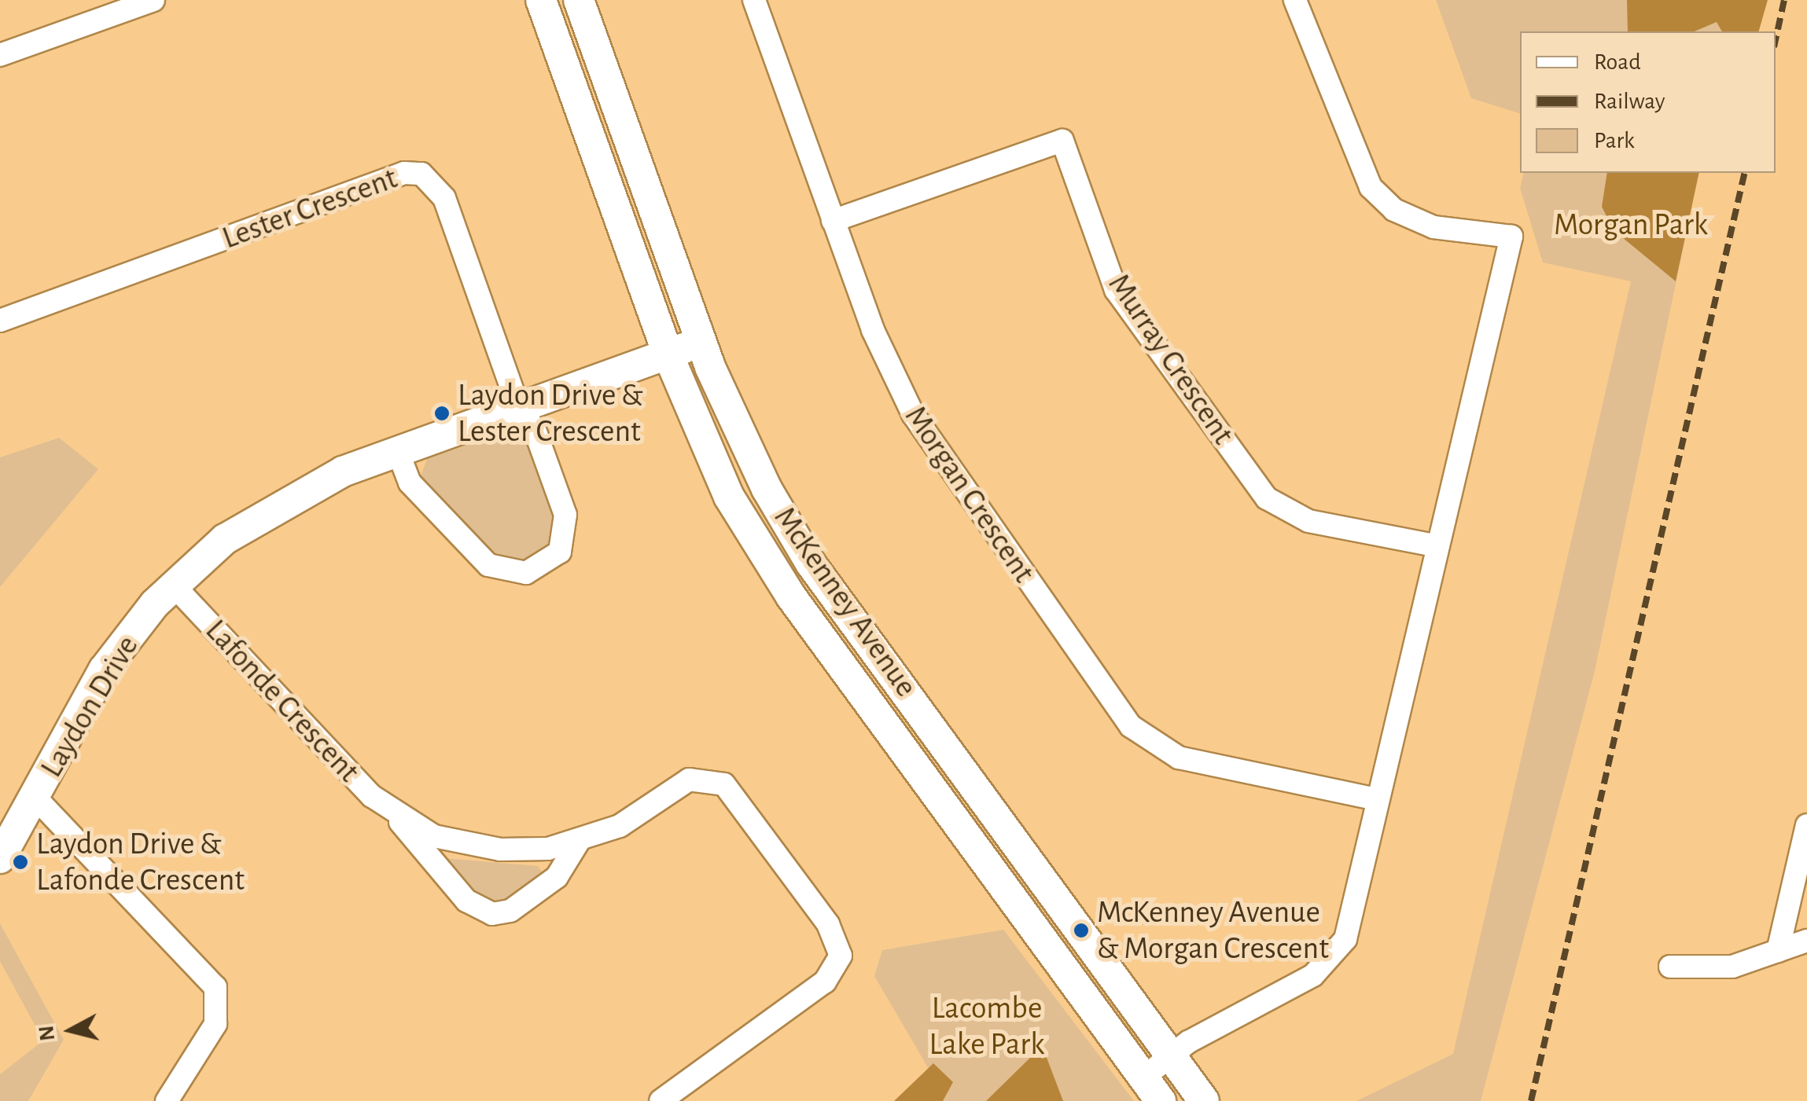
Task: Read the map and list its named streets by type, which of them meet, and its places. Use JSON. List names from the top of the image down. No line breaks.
{"streets":{"main road":["McKenney Avenue","Laydon Drive"],"street":["Lester Crescent","Murray Crescent","Morgan Crescent","Lafonde Crescent"]},"crossings":[["Lester Crescent","Laydon Drive"],["Murray Crescent","Morgan Crescent"],["McKenney Avenue","Laydon Drive"],["Lafonde Crescent","Laydon Drive"]],"parks":["Morgan Park","Lacombe Lake Park"],"places":["Laydon Drive & Lester Crescent","Laydon Drive & Lafonde Crescent","McKenney Avenue & Morgan Crescent"],"legend":["Road","Railway","Park"],"north":"left"}
